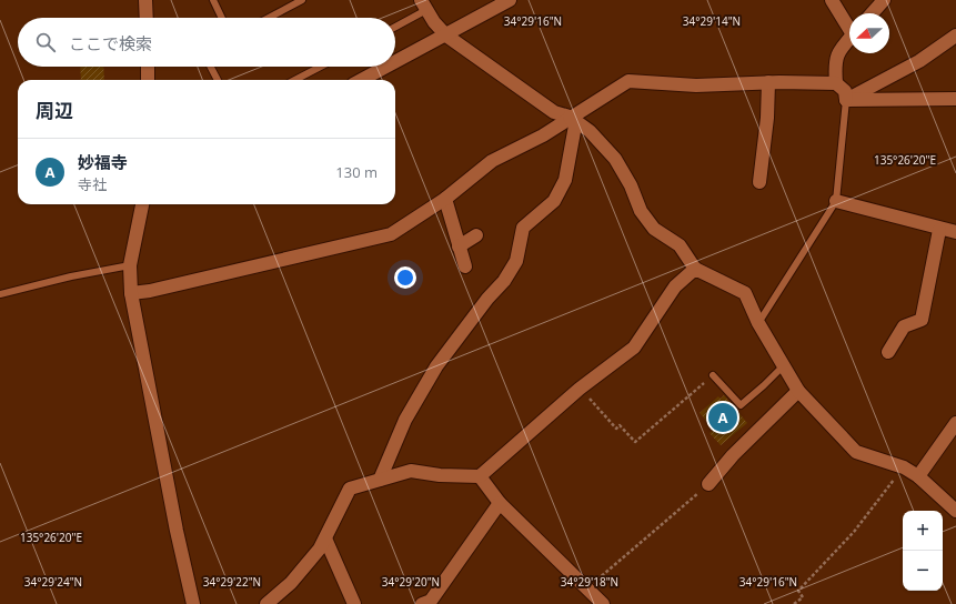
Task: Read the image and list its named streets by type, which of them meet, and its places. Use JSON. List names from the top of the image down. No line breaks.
{"north":"left","page":{"search":"ここで検索","heading":"周辺","list":[{"mark":"A","name":"妙福寺","note":"寺社","value":"130 m"}],"pins":"A","map_buttons":["+","−"]},"coordinates":["34°29'16\"N","34°29'14\"N","135°26'20\"E","34°29'24\"N","34°29'22\"N","34°29'20\"N","34°29'18\"N"]}
